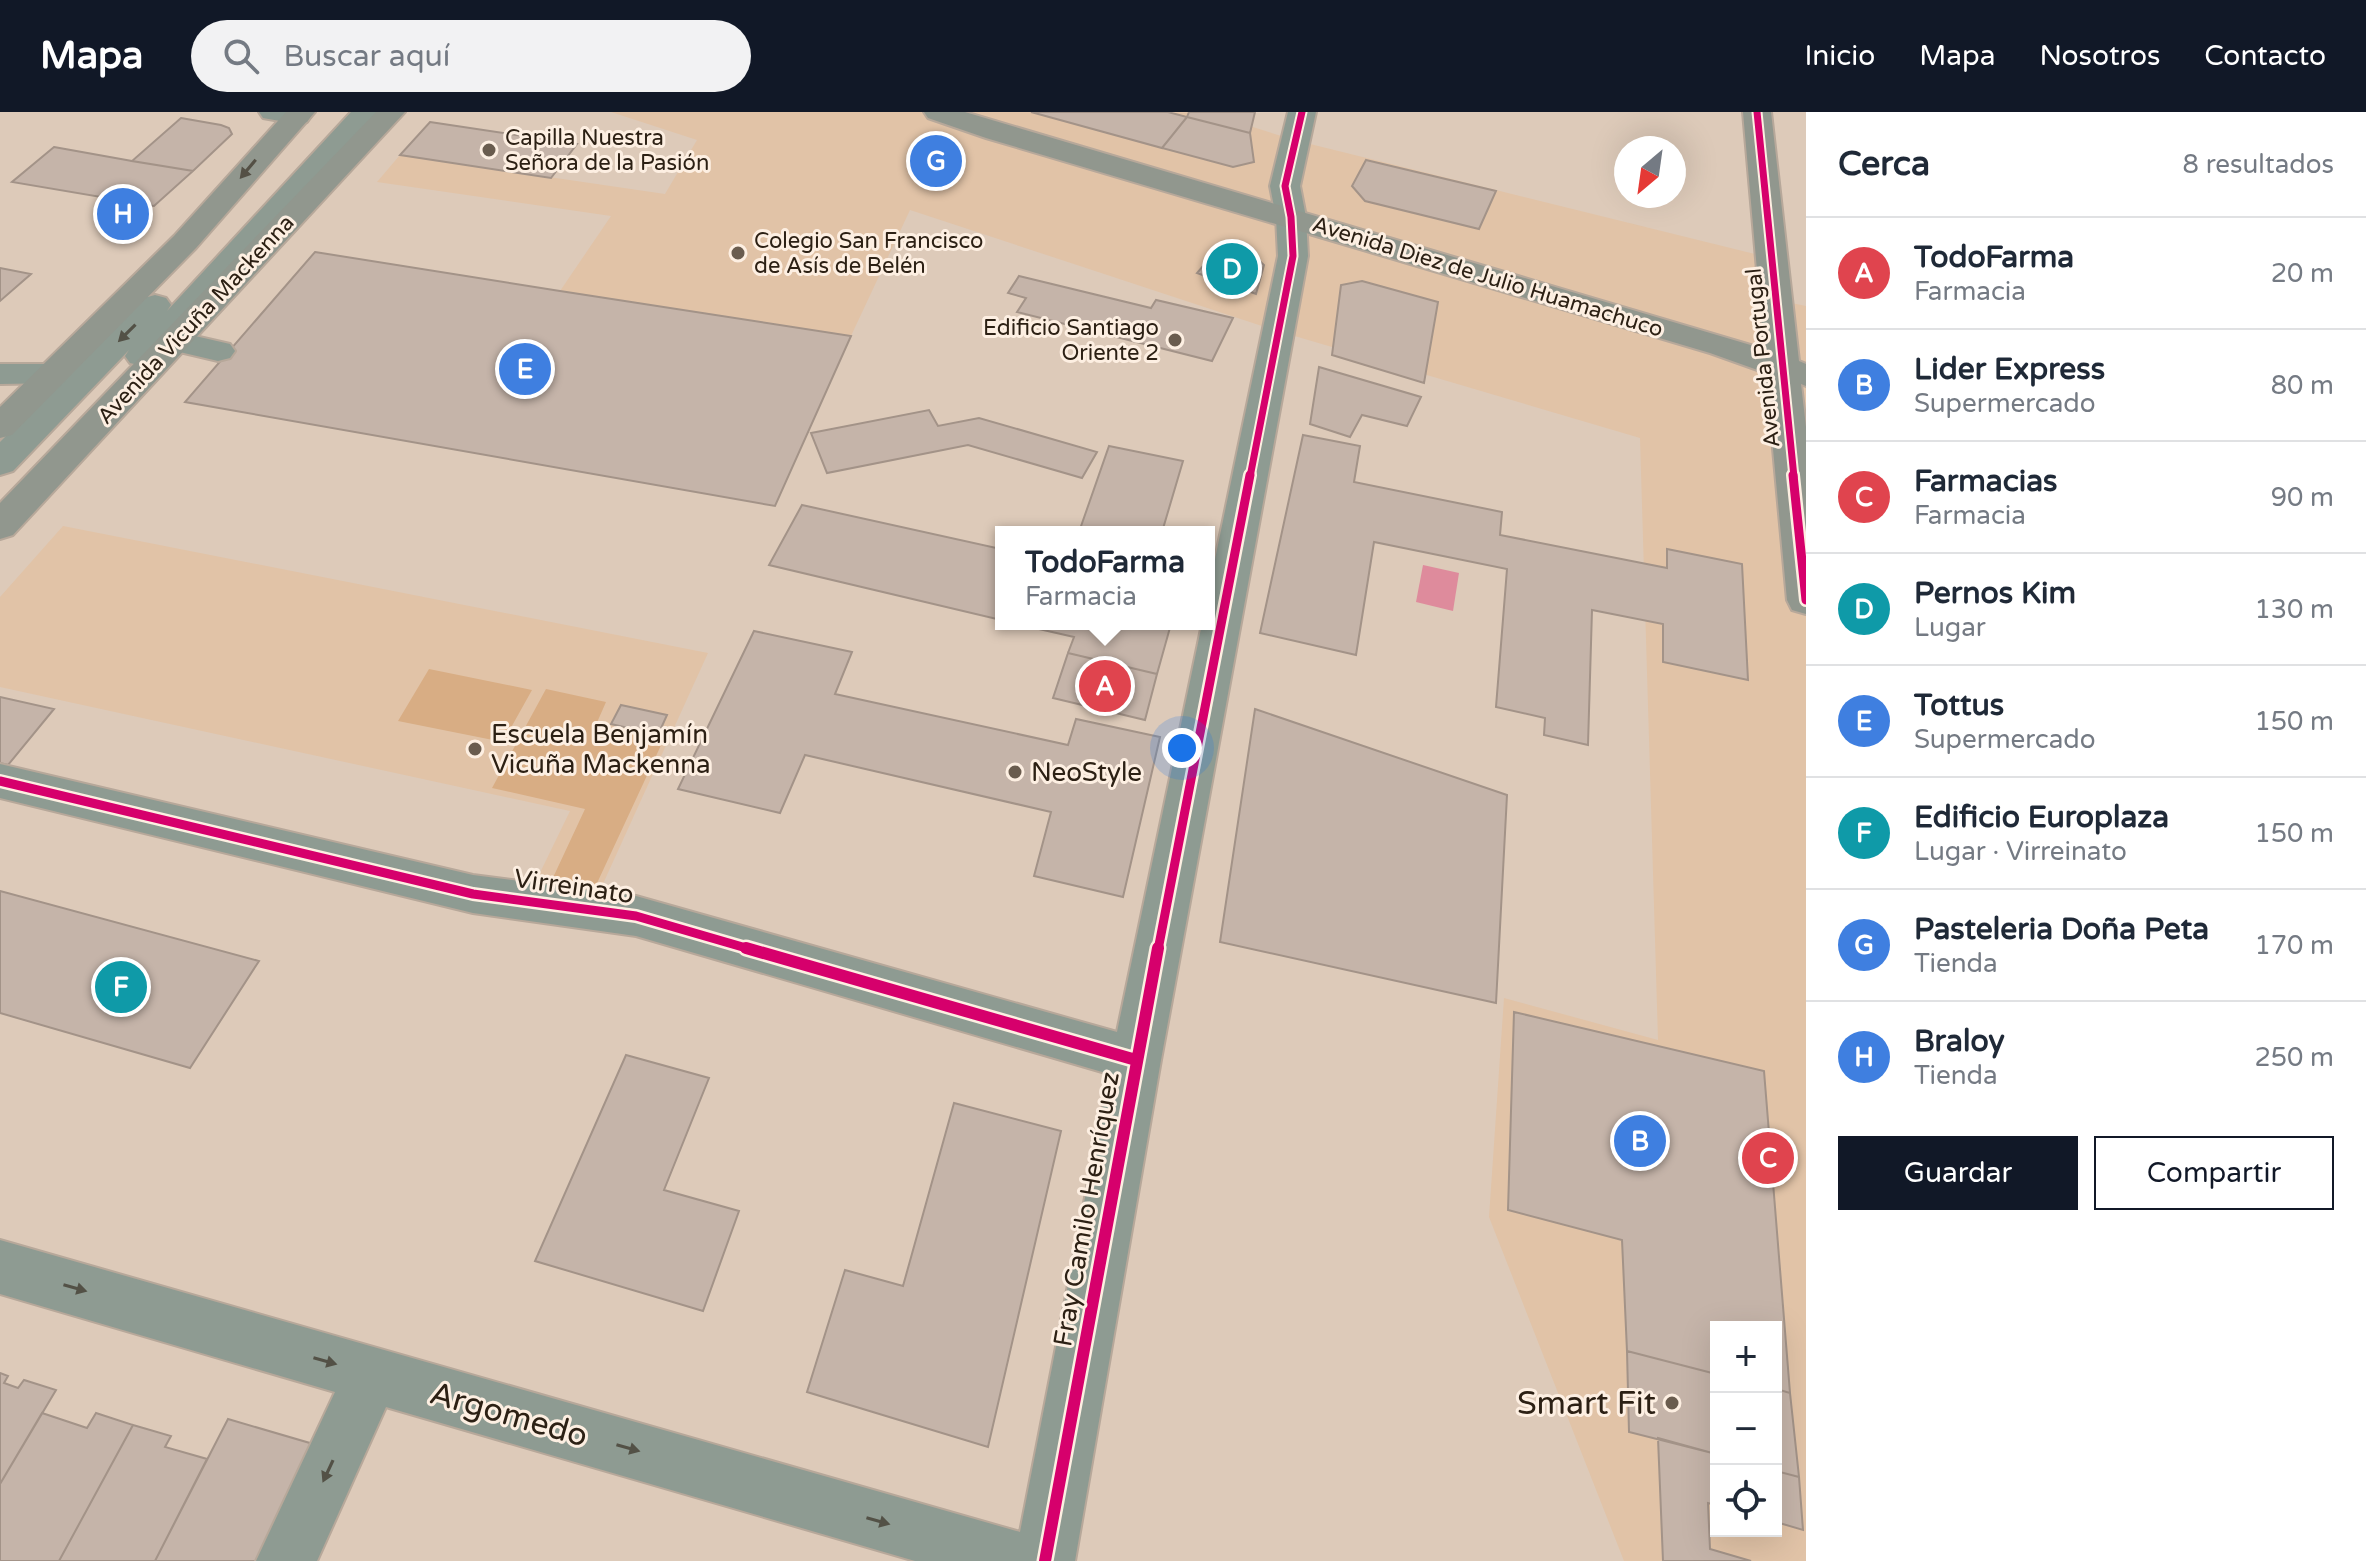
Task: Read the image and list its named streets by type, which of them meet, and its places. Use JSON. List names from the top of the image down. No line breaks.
{"streets":{"main road":["Avenida Diez de Julio Huamachuco","Avenida Vicuña Mackenna","Avenida Portugal"],"street":["Virreinato","Fray Camilo Henríquez","Argomedo"]},"crossings":[["Avenida Diez de Julio Huamachuco","Avenida Portugal"],["Avenida Diez de Julio Huamachuco","Fray Camilo Henríquez"],["Virreinato","Fray Camilo Henríquez"]],"one_way":["Argomedo"],"places":["Capilla Nuestra Señora de la Pasión","Colegio San Francisco de Asís de Belén","Edificio Santiago Oriente 2","Escuela Benjamín Vicuña Mackenna","NeoStyle","Smart Fit"],"north":"bottom left","page":{"header":"Mapa","search":"Buscar aquí","nav":["Inicio","Mapa","Nosotros","Contacto"],"heading":["Cerca","8 resultados"],"pins":["G","H","D","E","A","F","B","C"],"list":[{"mark":"A","name":"TodoFarma","note":"Farmacia","value":"20 m"},{"mark":"B","name":"Lider Express","note":"Supermercado","value":"80 m"},{"mark":"C","name":"Farmacias","note":"Farmacia","value":"90 m"},{"mark":"D","name":"Pernos Kim","note":"Lugar","value":"130 m"},{"mark":"E","name":"Tottus","note":"Supermercado","value":"150 m"},{"mark":"F","name":"Edificio Europlaza","note":"Lugar · Virreinato","value":"150 m"},{"mark":"G","name":"Pasteleria Doña Peta","note":"Tienda","value":"170 m"},{"mark":"H","name":"Braloy","note":"Tienda","value":"250 m"}],"popup":["TodoFarma","Farmacia"],"buttons":["Guardar","Compartir"],"map_buttons":["+","−"]}}
